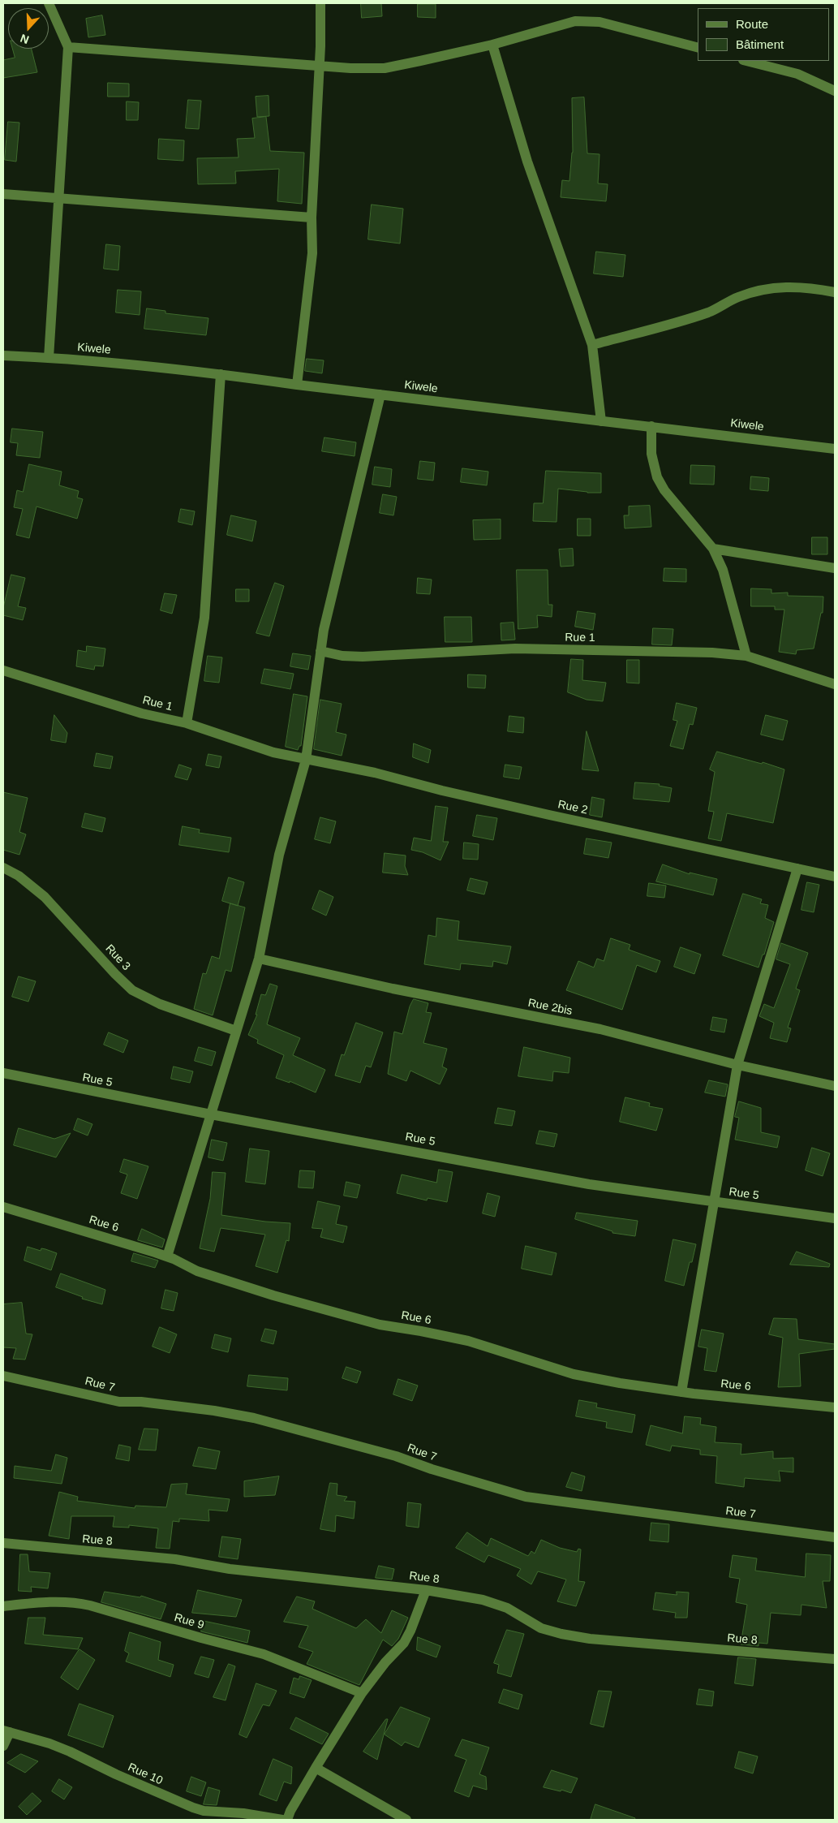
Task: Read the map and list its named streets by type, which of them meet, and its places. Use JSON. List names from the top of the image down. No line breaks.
{"streets":{"street":["Kiwele","Rue 1","Rue 2","Rue 3","Rue 2bis","Rue 5","Rue 6","Rue 7","Rue 8","Rue 9","Rue 10"]},"crossings":[["Rue 1","Rue 2"]],"legend":["Route","Bâtiment"],"north":"bottom"}
